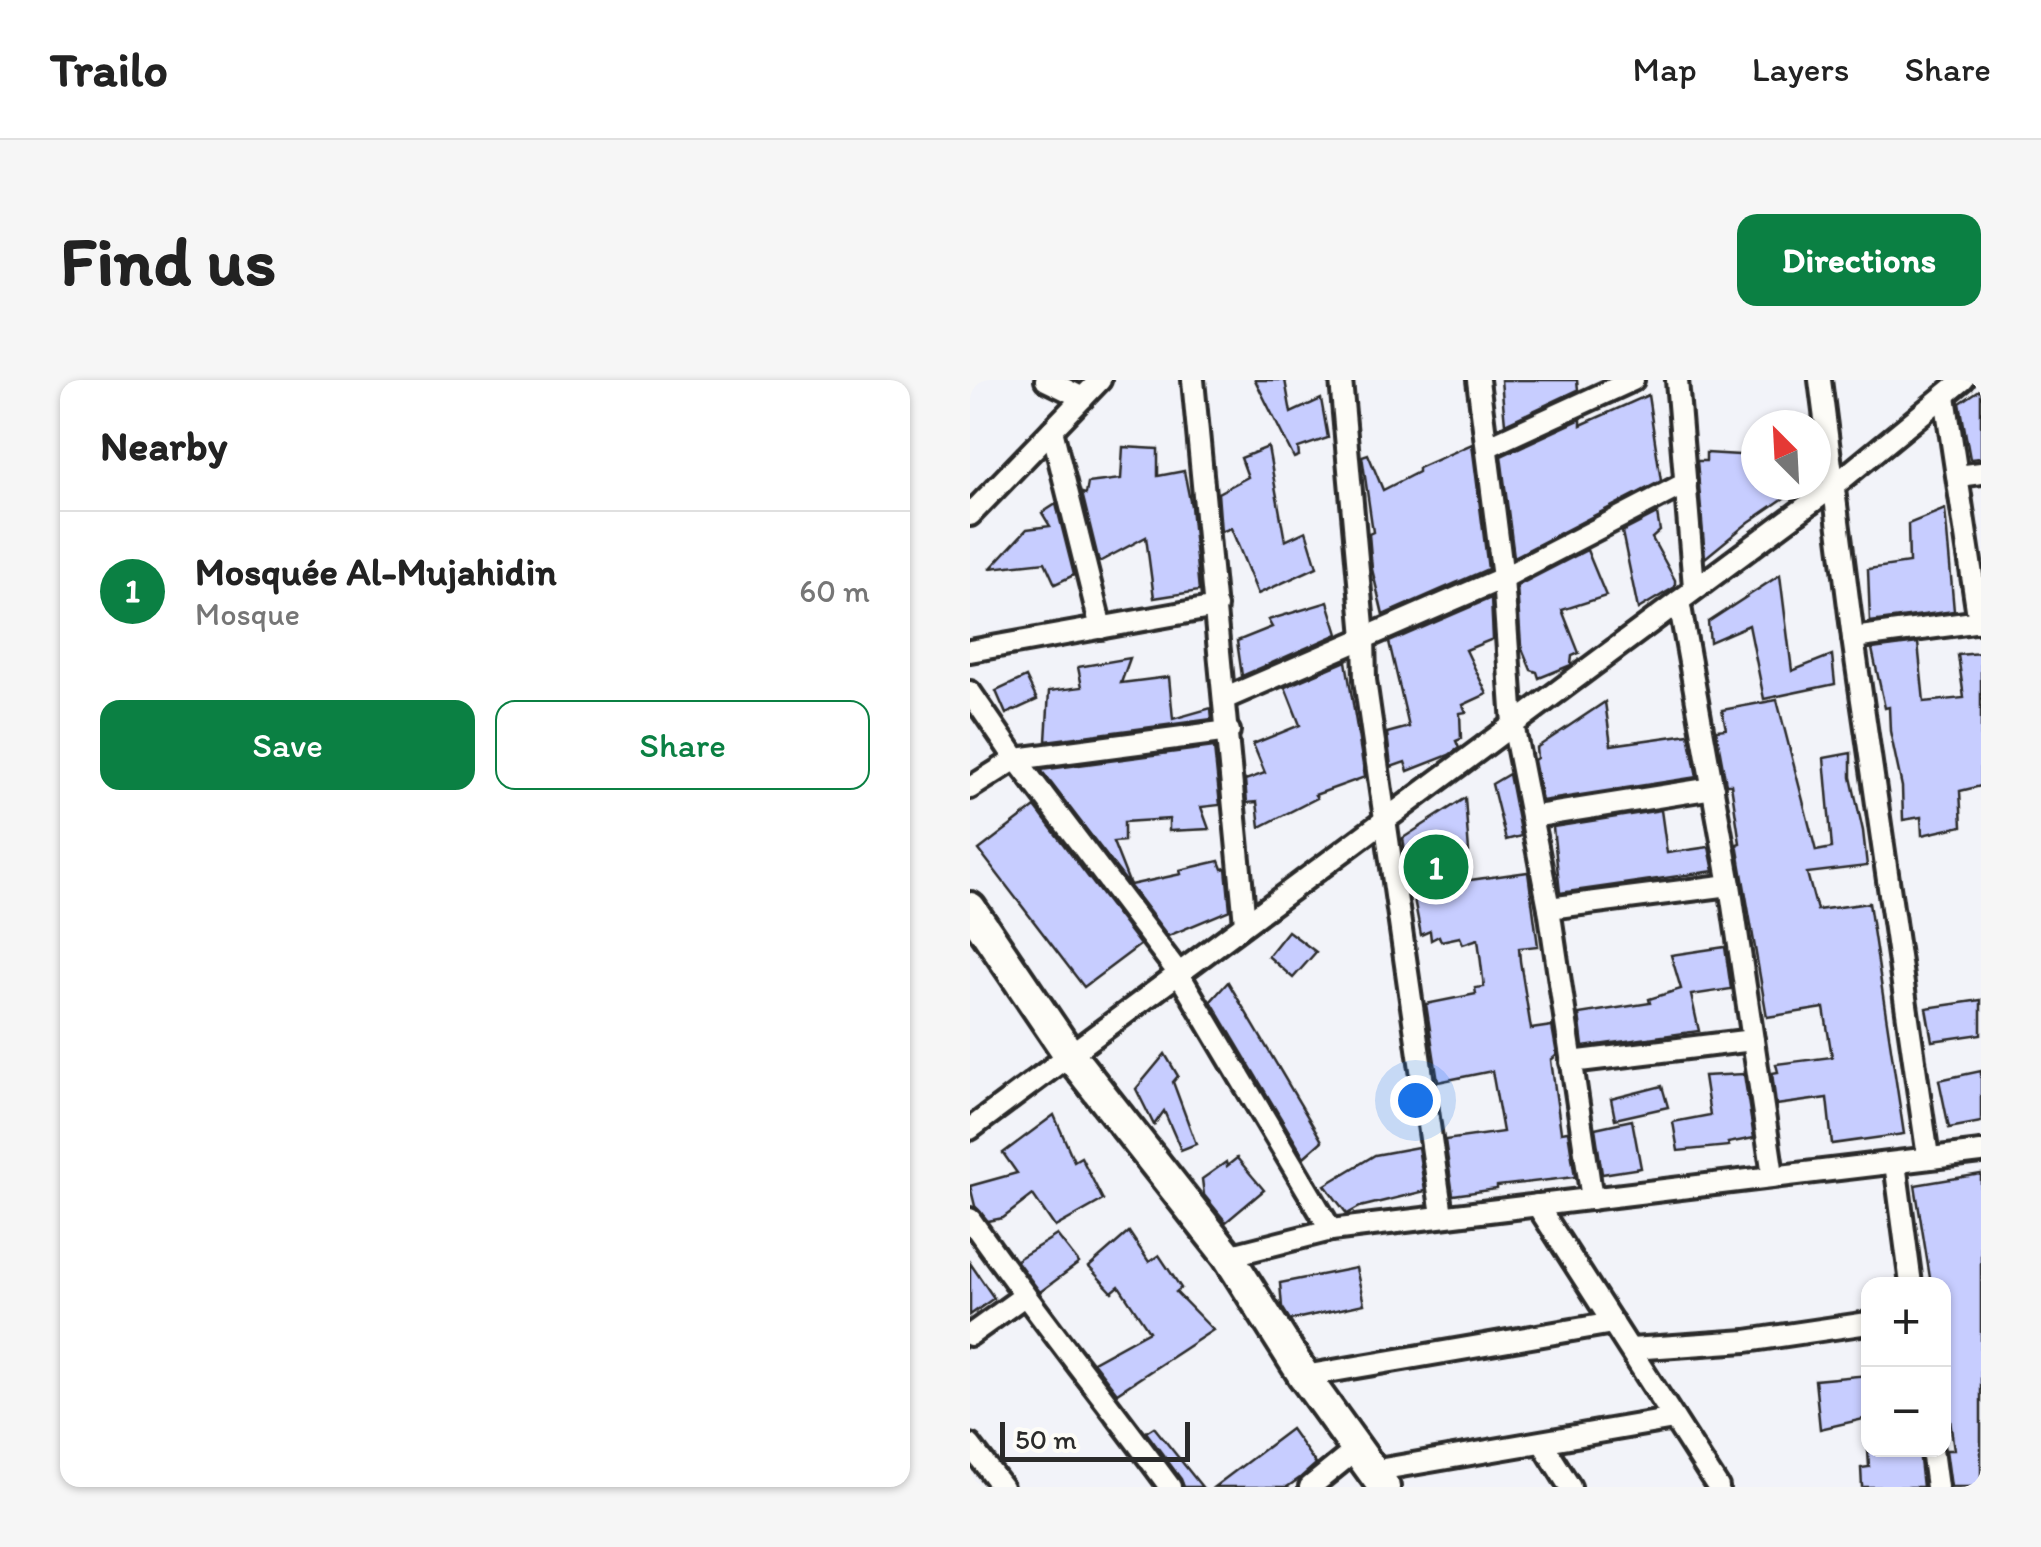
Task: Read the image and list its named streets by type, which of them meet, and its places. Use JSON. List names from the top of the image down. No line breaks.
{"scale_bar":"50 m","north":"top left","page":{"header":"Trailo","nav":["Map","Layers","Share"],"buttons":["Directions",["Save","Share"]],"title":"Find us","heading":"Nearby","list":[{"mark":"1","name":"Mosquée Al-Mujahidin","note":"Mosque","value":"60 m"}],"pins":"1","map_buttons":["+","−"],"scale":"50 m"}}
